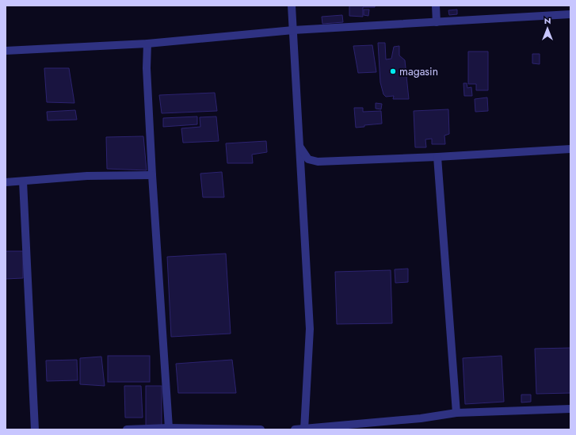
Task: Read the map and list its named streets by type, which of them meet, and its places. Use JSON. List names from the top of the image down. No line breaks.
{"places":["magasin"],"north":"top"}
